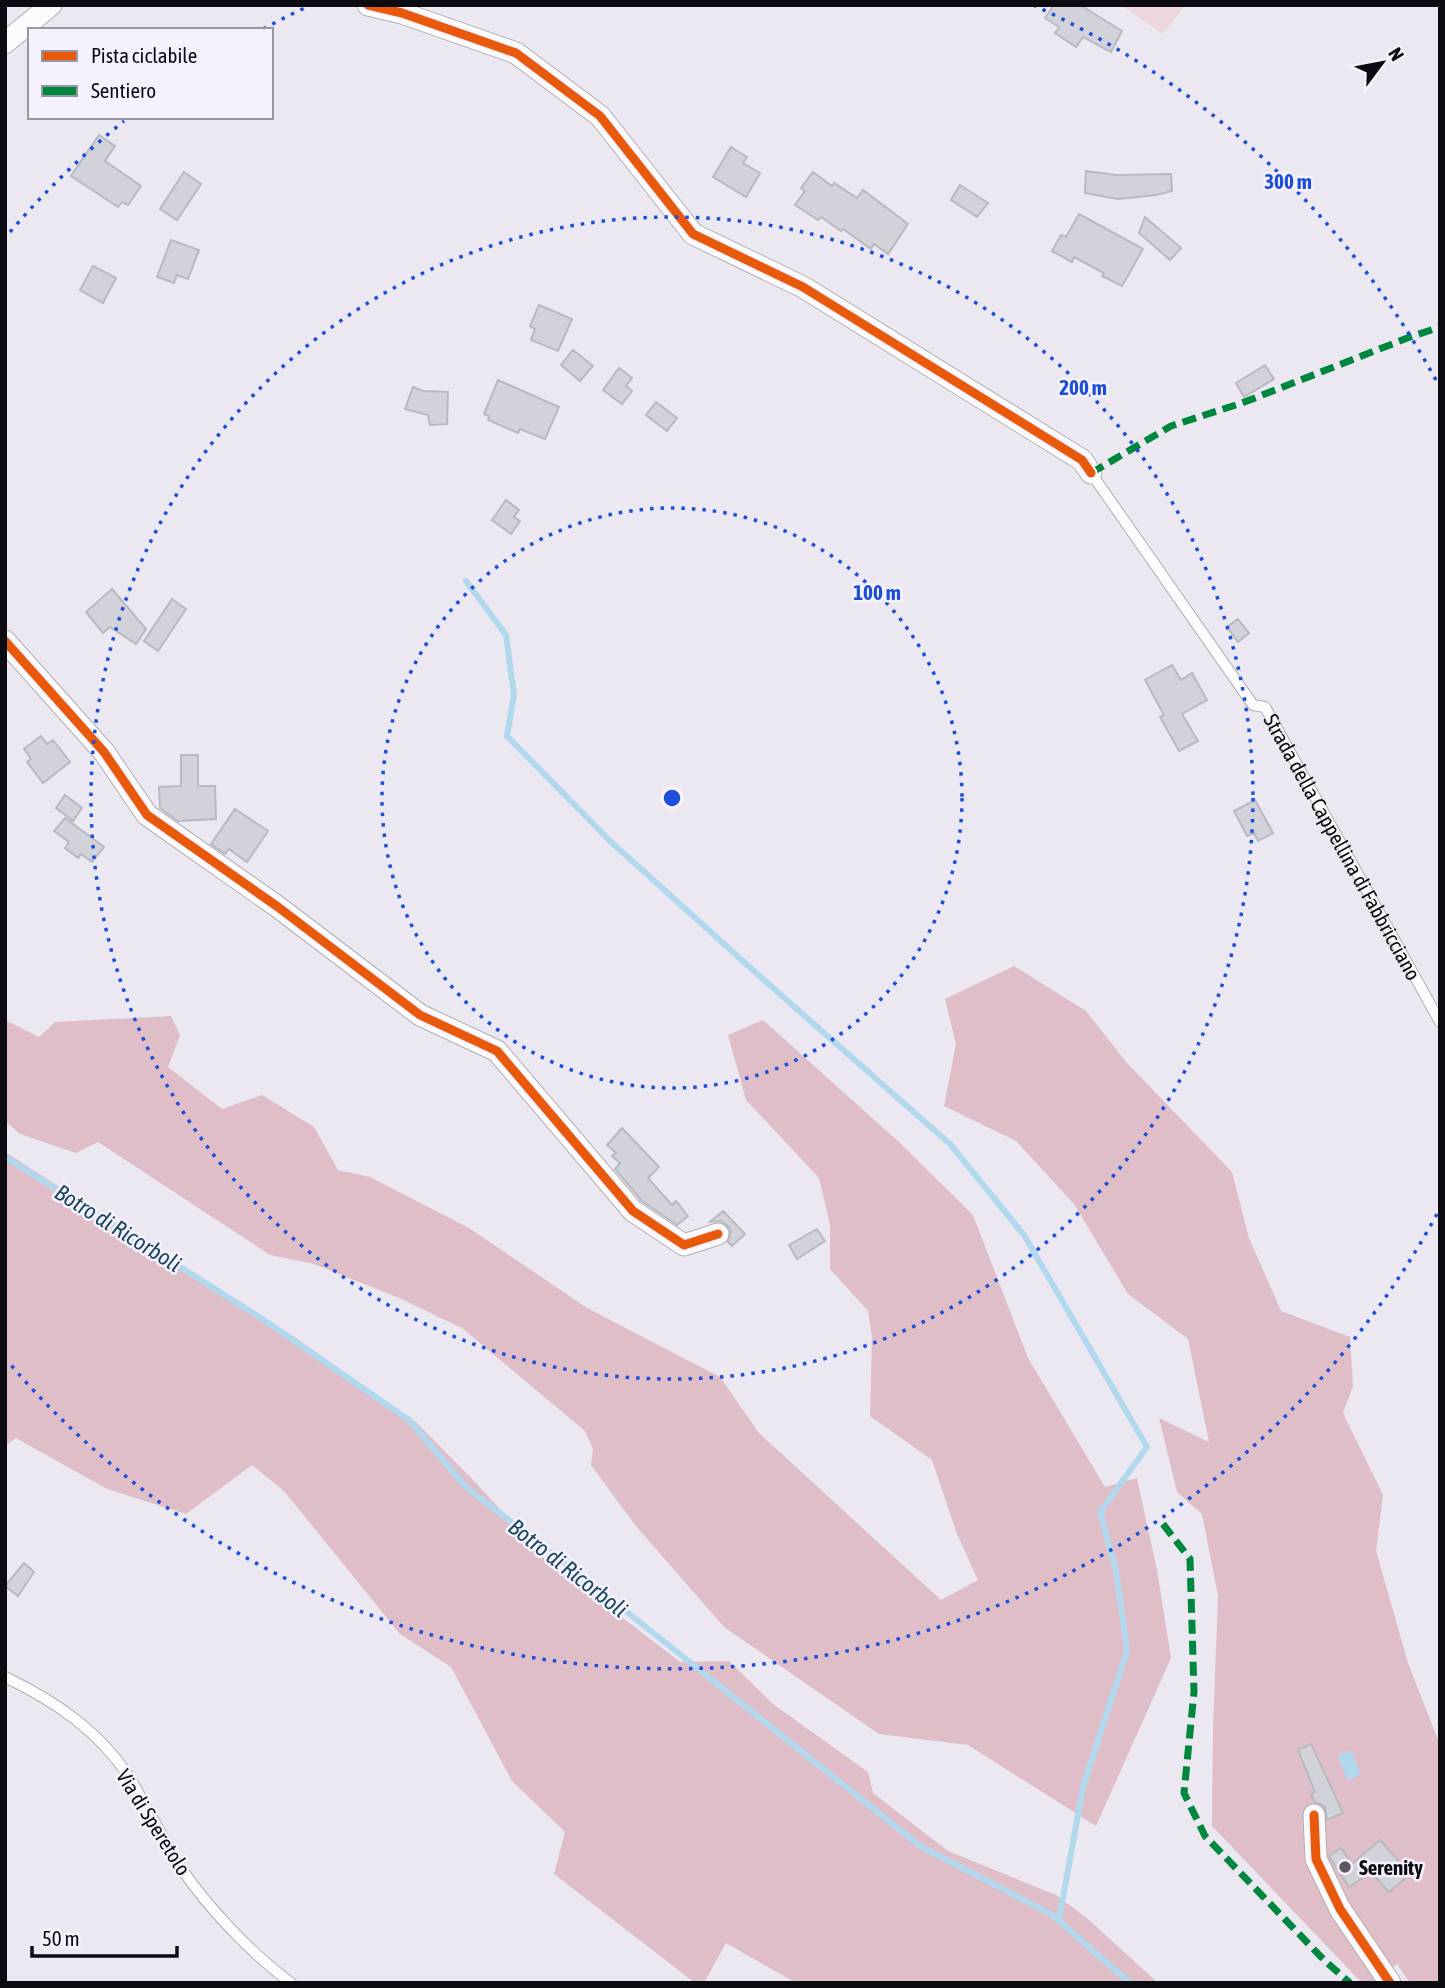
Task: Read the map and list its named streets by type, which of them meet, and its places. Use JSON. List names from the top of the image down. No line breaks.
{"streets":{"street":["Strada della Cappellina di Fabbricciano"],"lane":["Via di Speretolo"]},"water":["Botro di Ricorboli"],"places":["Serenity"],"legend":["Pista ciclabile","Sentiero"],"scale_bar":"50 m","north":"top right","rings":["300 m","200 m","100 m"]}
